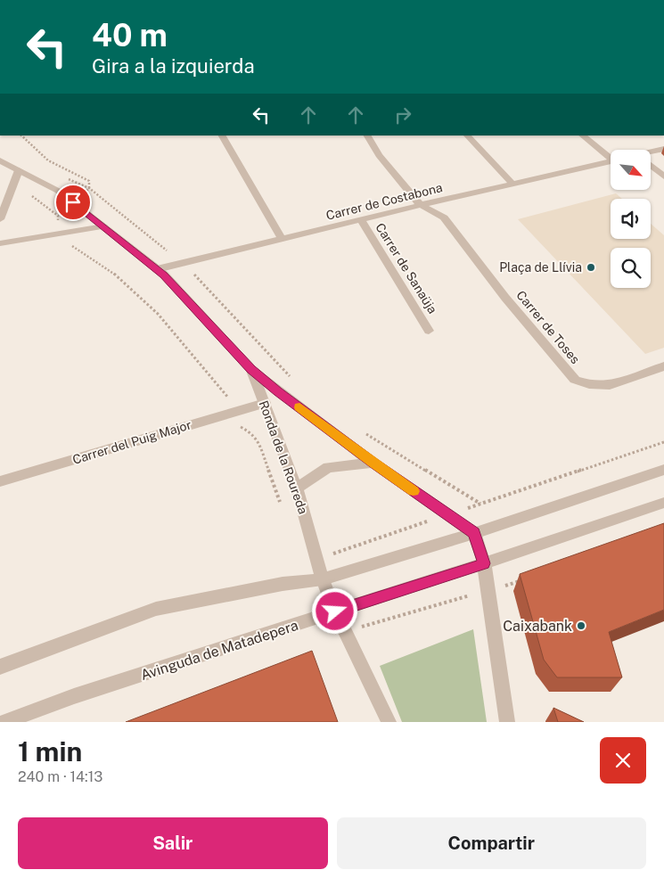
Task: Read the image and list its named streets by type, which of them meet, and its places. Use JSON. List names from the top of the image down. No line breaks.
{"streets":{"street":["Carrer de Costabona","Carrer de Sanaüja","Carrer de Toses","Carrer del Puig Major","Ronda de la Roureda","Avinguda de Matadepera"]},"crossings":[["Carrer de Costabona","Carrer de Sanaüja"],["Carrer de Costabona","Carrer de Toses"],["Carrer de Costabona","Ronda de la Roureda"],["Carrer del Puig Major","Ronda de la Roureda"],["Ronda de la Roureda","Avinguda de Matadepera"]],"places":["Plaça de Llívia","Caixabank"],"north":"bottom right","page":{"turn":["40 m","Gira a la izquierda"],"heading":["1 min","240 m · 14:13"],"buttons":["Salir","Compartir"]}}
